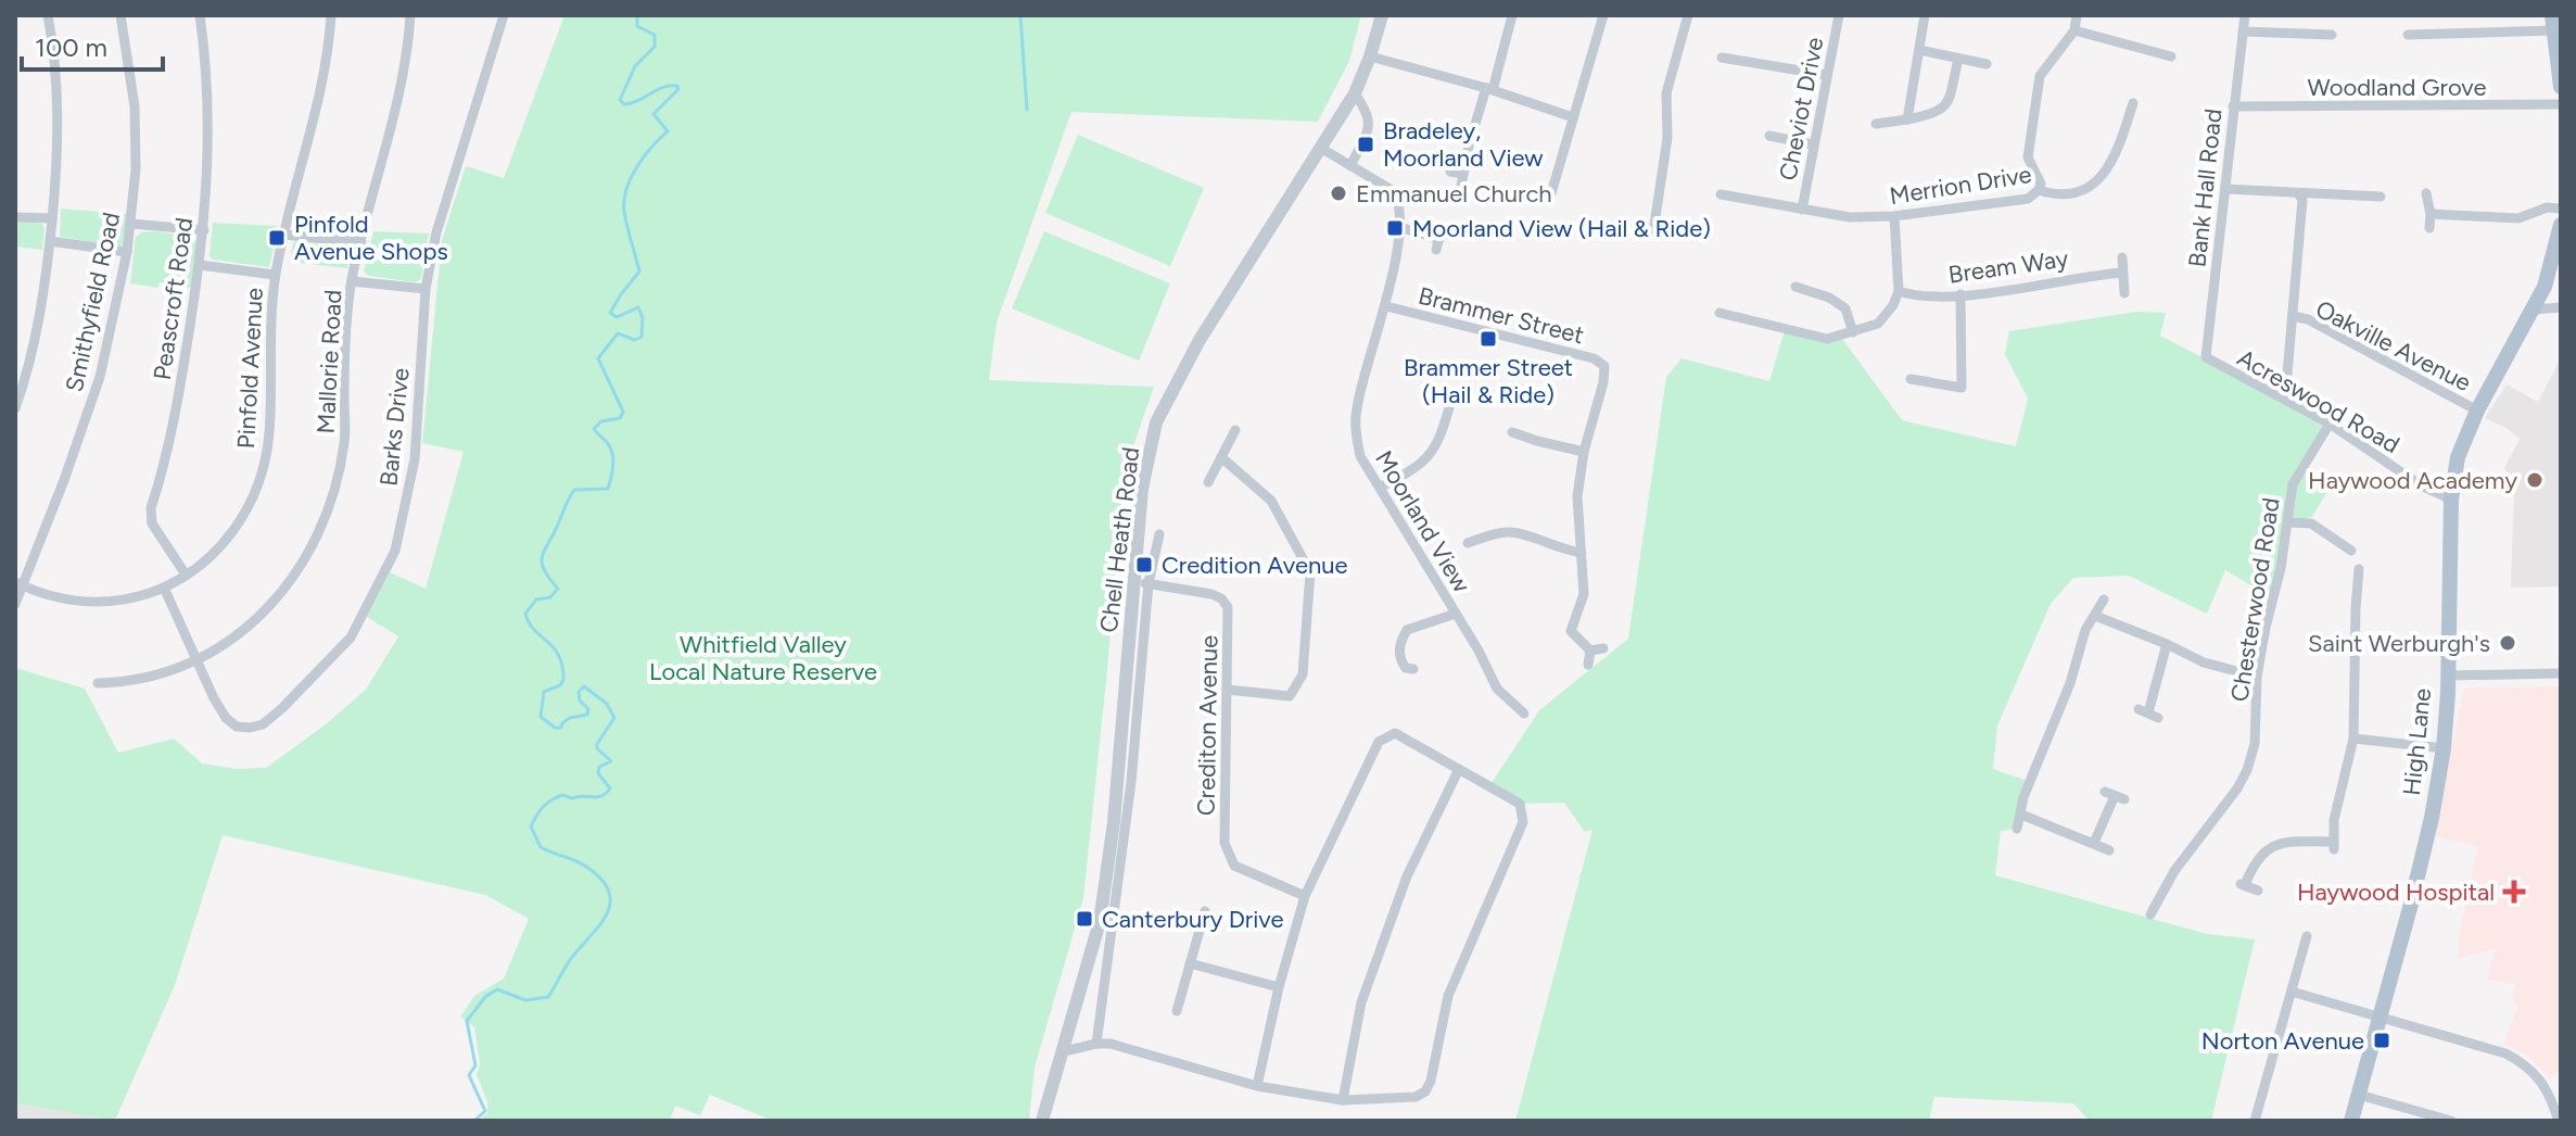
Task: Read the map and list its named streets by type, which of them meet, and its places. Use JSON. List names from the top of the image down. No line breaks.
{"streets":{"main road":["High Lane"],"street":["Woodland Grove","Cheviot Drive","Merrion Drive","Bank Hall Road","Bream Way","Peascroft Road","Smithyfield Road","Brammer Street","Oakville Avenue","Mallorie Road","Pinfold Avenue","Acreswood Road","Barks Drive","Moorland View","Chell Heath Road","Chesterwood Road","Crediton Avenue"]},"crossings":[["Woodland Grove","Bank Hall Road"],["Cheviot Drive","Merrion Drive"],["Bank Hall Road","Acreswood Road"],["Peascroft Road","Pinfold Avenue"],["Smithyfield Road","Pinfold Avenue"],["Brammer Street","Moorland View"],["Oakville Avenue","High Lane"],["Mallorie Road","Barks Drive"],["Pinfold Avenue","Barks Drive"],["Acreswood Road","Chesterwood Road"],["Acreswood Road","High Lane"],["Moorland View","Chell Heath Road"],["Chell Heath Road","Crediton Avenue"]],"parks":["Whitfield Valley Local Nature Reserve"],"places":{"transit":["Bradeley, Moorland View","Moorland View (Hail & Ride)","Pinfold Avenue Shops","Brammer Street (Hail & Ride)","Credition Avenue","Canterbury Drive","Norton Avenue"],"other":["Emmanuel Church","Haywood Academy","Saint Werburgh's"],"health":["Haywood Hospital"]},"scale_bar":"100 m"}
